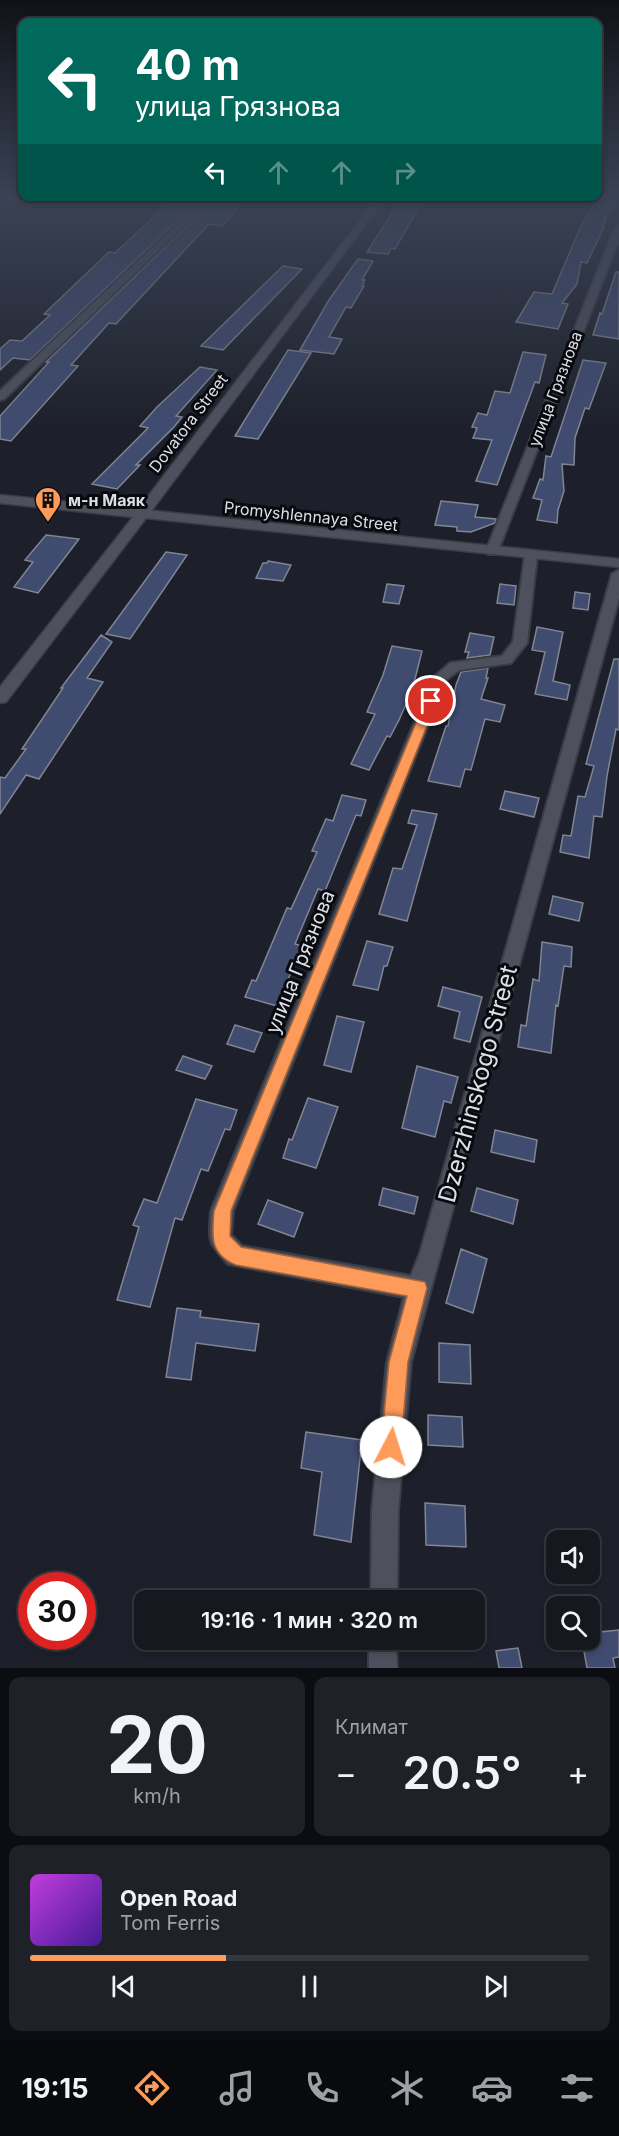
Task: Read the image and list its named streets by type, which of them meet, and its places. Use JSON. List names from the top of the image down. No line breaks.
{"streets":{"street":["улица Грязнова","Dovatora Street","Promyshlennaya Street","Dzerzhinskogo Street"]},"crossings":[["улица Грязнова","Promyshlennaya Street"],["улица Грязнова","Dzerzhinskogo Street"],["Dovatora Street","Promyshlennaya Street"]],"places":{"building":["м-н Маяк"]},"page":{"turn":["40 m","улица Грязнова"],"limit":"30","trip":"19:16 · 1 мин · 320 m","tile":[["20","km/h"],"Климат"],"heat":["−","20.5°","+"],"song":["Open Road","Tom Ferris"],"tabs":"19:15"}}
